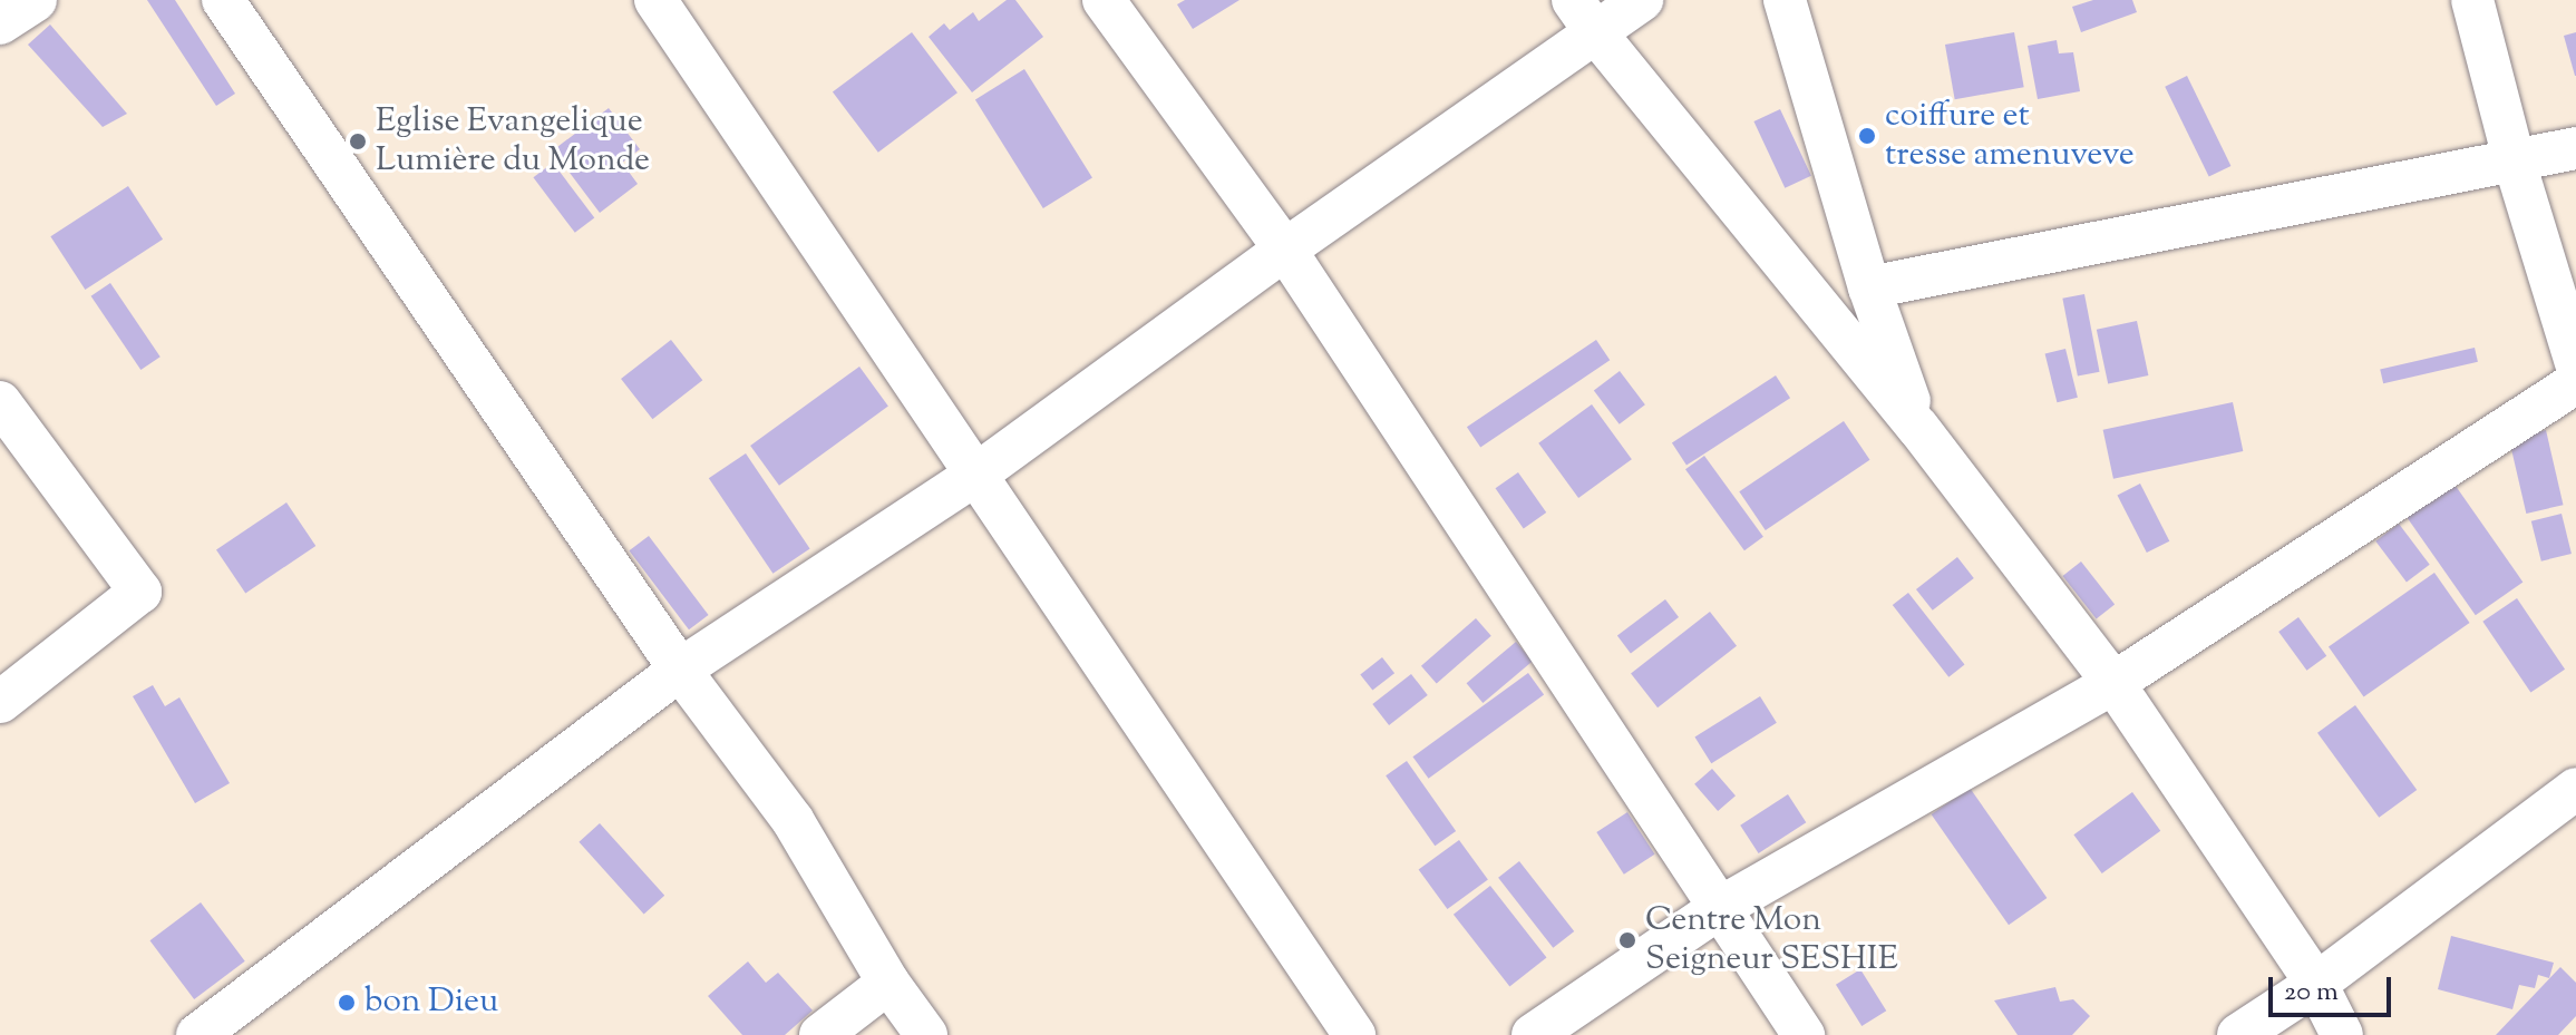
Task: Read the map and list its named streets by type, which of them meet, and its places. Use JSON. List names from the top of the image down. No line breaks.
{"places":["coiffure et tresse amenuveve","Eglise Evangelique Lumière du Monde","Centre Mon Seigneur SESHIE","bon Dieu"],"scale_bar":"20 m"}
